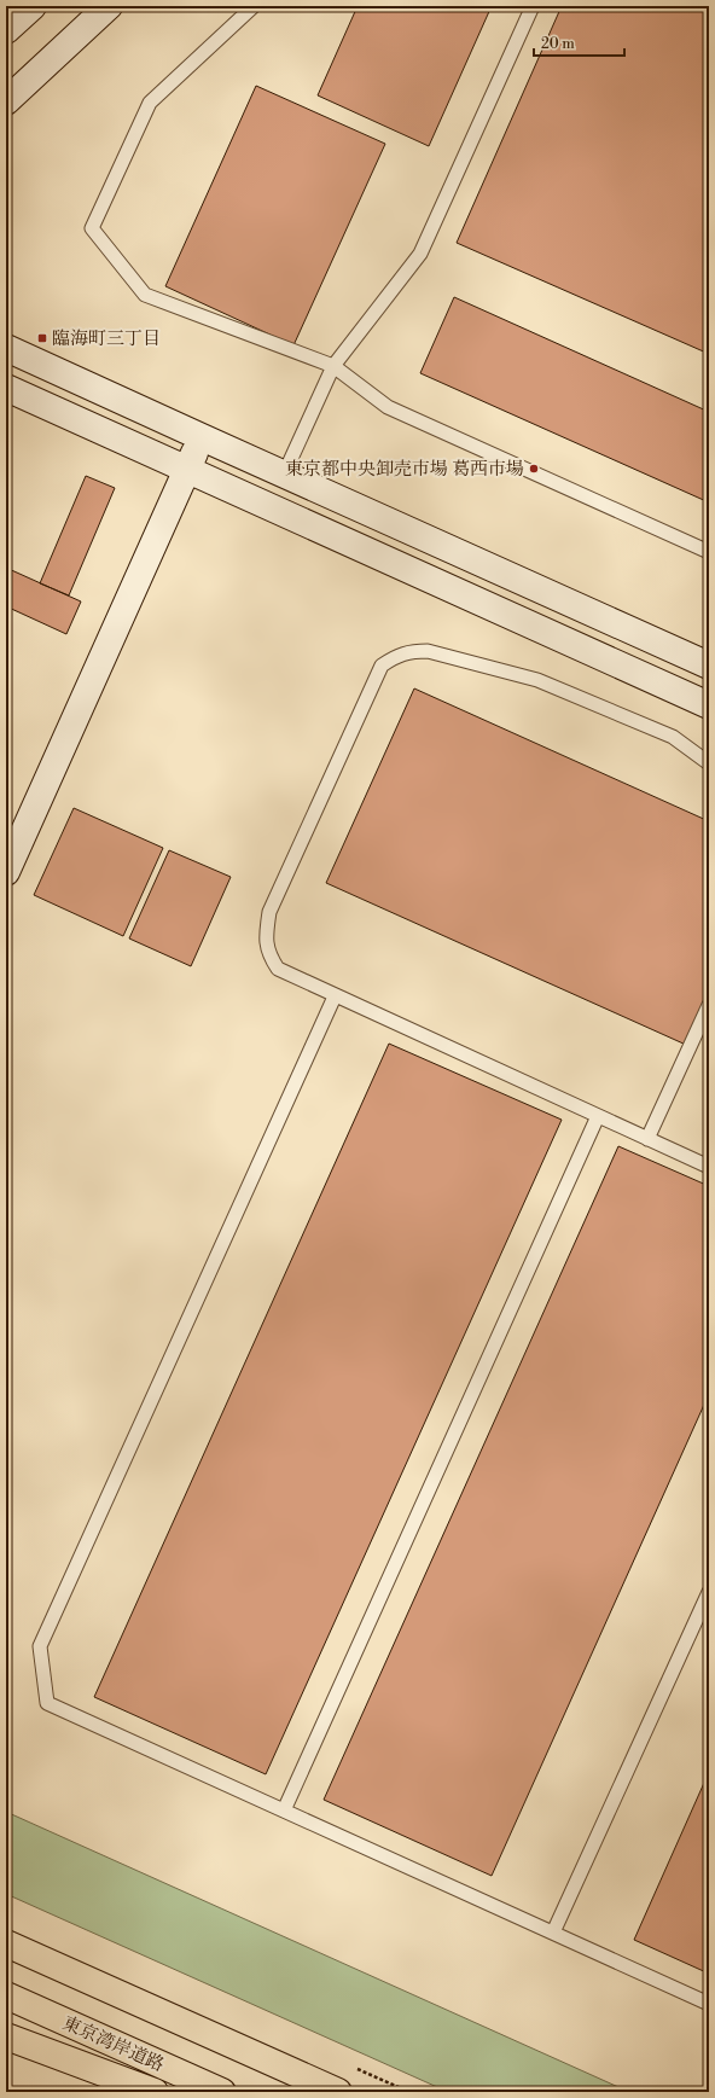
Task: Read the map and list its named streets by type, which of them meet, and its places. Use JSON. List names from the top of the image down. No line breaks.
{"streets":{"highway":["東京湾岸道路"]},"places":{"transit":["臨海町三丁目"],"other":["東京都中央卸売市場 葛西市場"]},"scale_bar":"20 m"}
